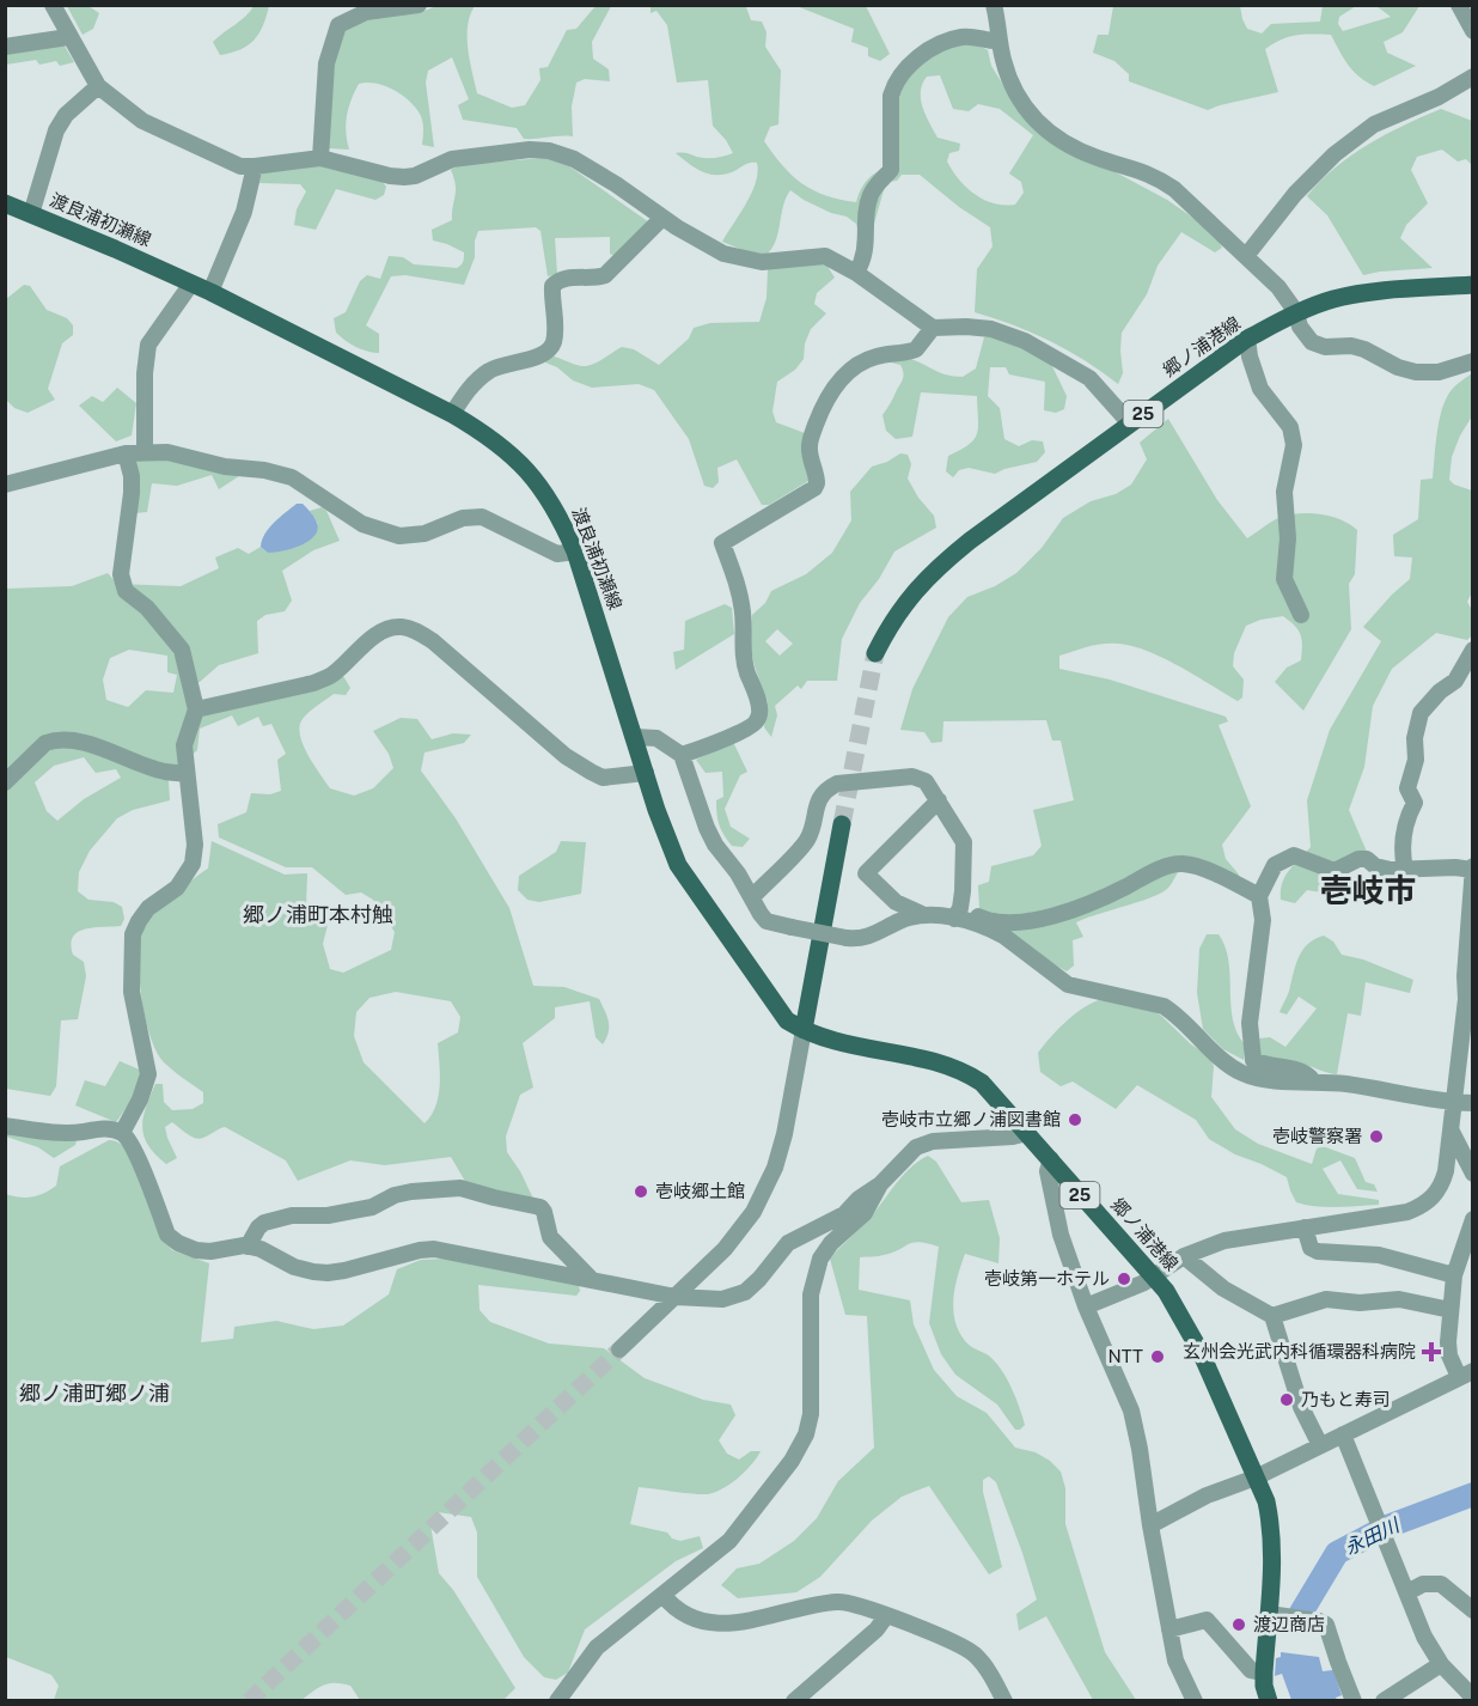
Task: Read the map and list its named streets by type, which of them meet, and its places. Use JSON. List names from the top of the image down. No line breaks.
{"streets":{"main road":["渡良浦初瀬線","郷ノ浦港線","25"]},"crossings":[["渡良浦初瀬線","郷ノ浦港線"]],"districts":["壱岐市","郷ノ浦町本村触","郷ノ浦町郷ノ浦"],"water":["永田川"],"places":{"other":["壱岐市立郷ノ浦図書館","壱岐警察署","壱岐郷土館","壱岐第一ホテル","NTT","乃もと寿司","渡辺商店"],"health":["玄州会光武内科循環器科病院"]}}
